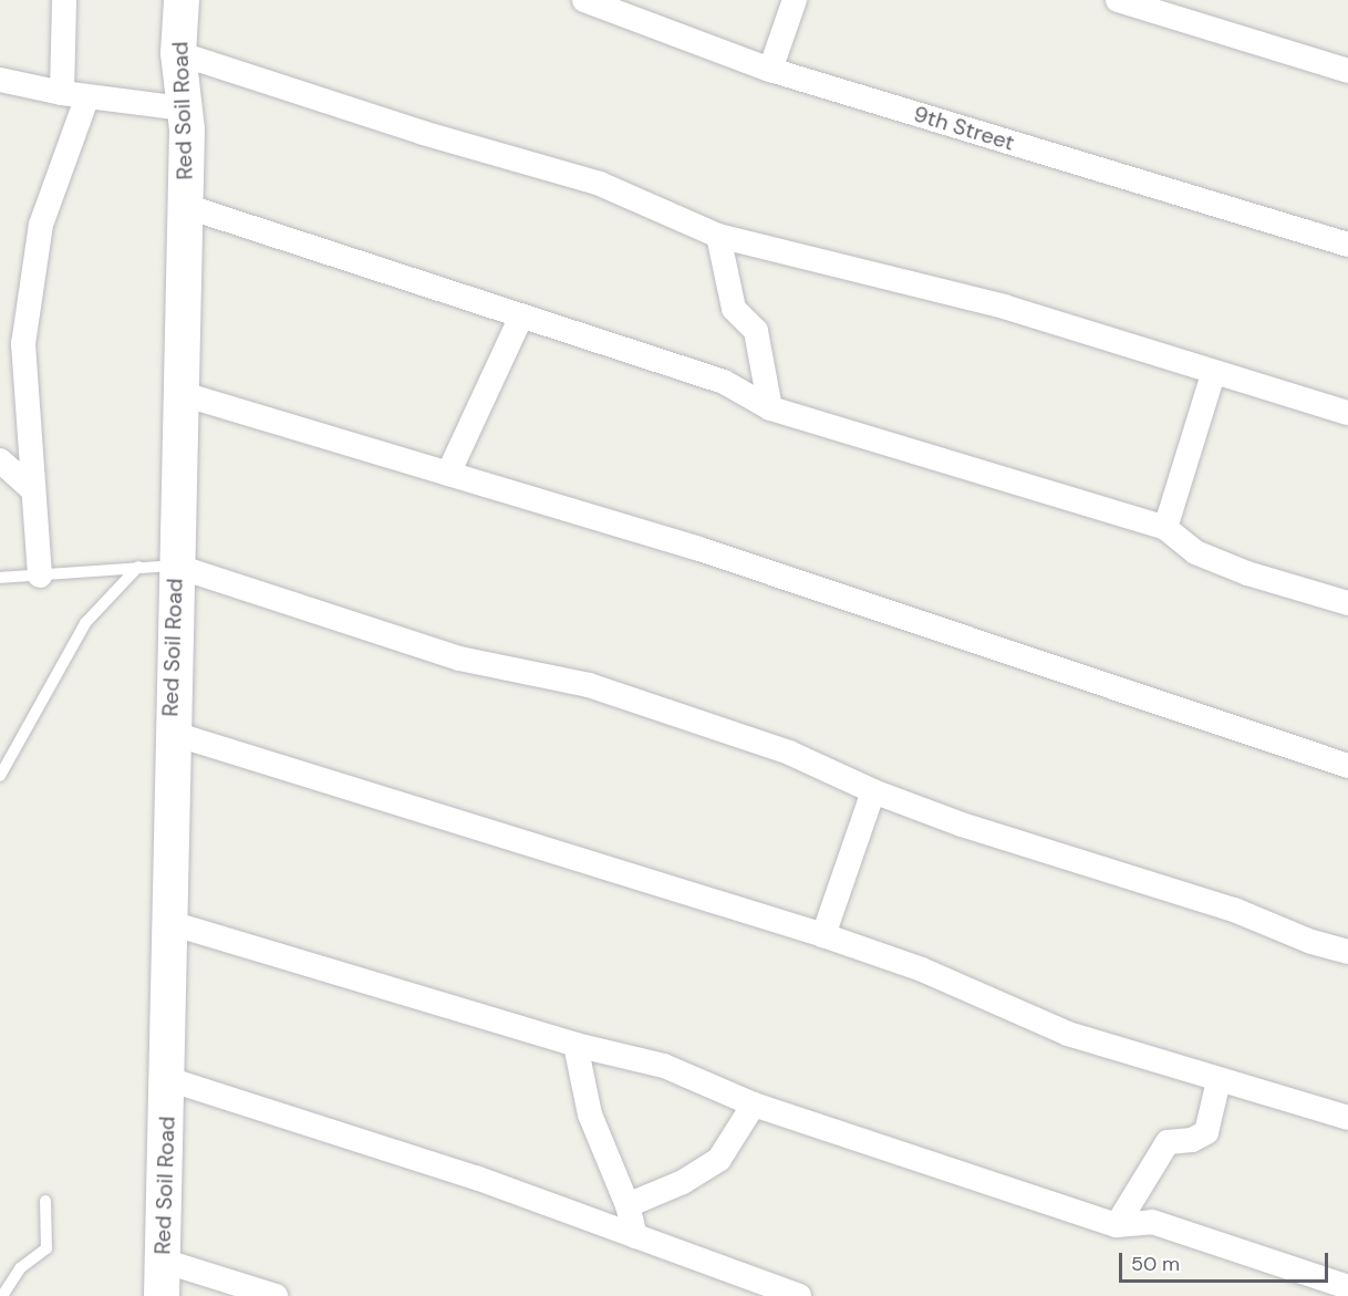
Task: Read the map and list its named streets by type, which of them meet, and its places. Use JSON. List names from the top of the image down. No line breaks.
{"streets":{"street":["Red Soil Road","9th Street"]},"scale_bar":"50 m"}
